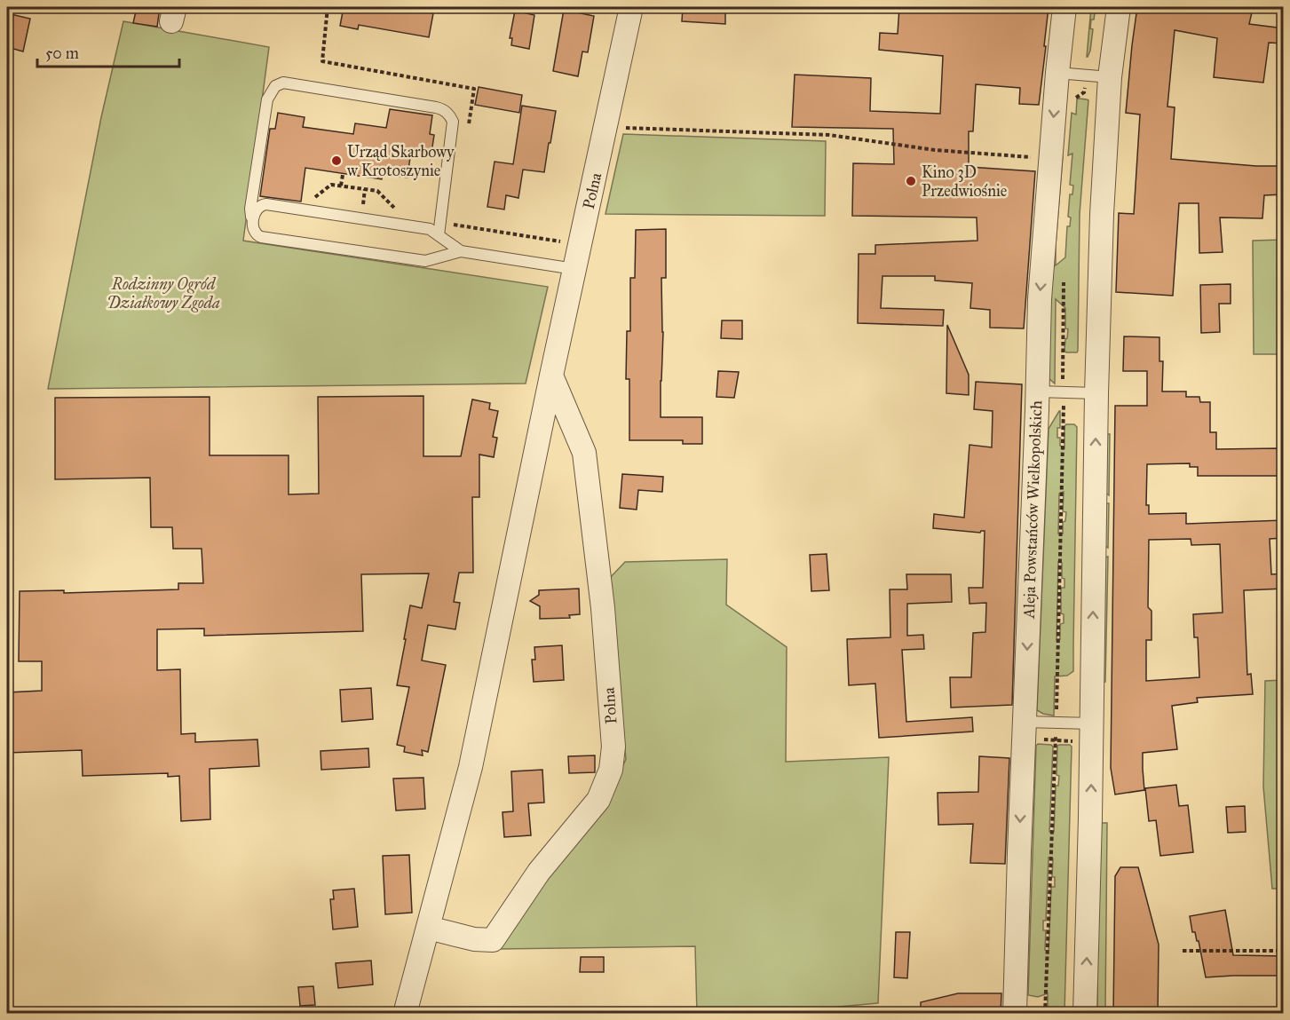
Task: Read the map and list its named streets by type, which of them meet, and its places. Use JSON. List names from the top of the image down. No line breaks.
{"streets":{"street":["Polna","Aleja Powstańców Wielkopolskich"]},"parks":["Rodzinny Ogród Działkowy Zgoda"],"places":["Urząd Skarbowy w Krotoszynie","Kino 3D Przedwiośnie"],"scale_bar":"50 m"}
